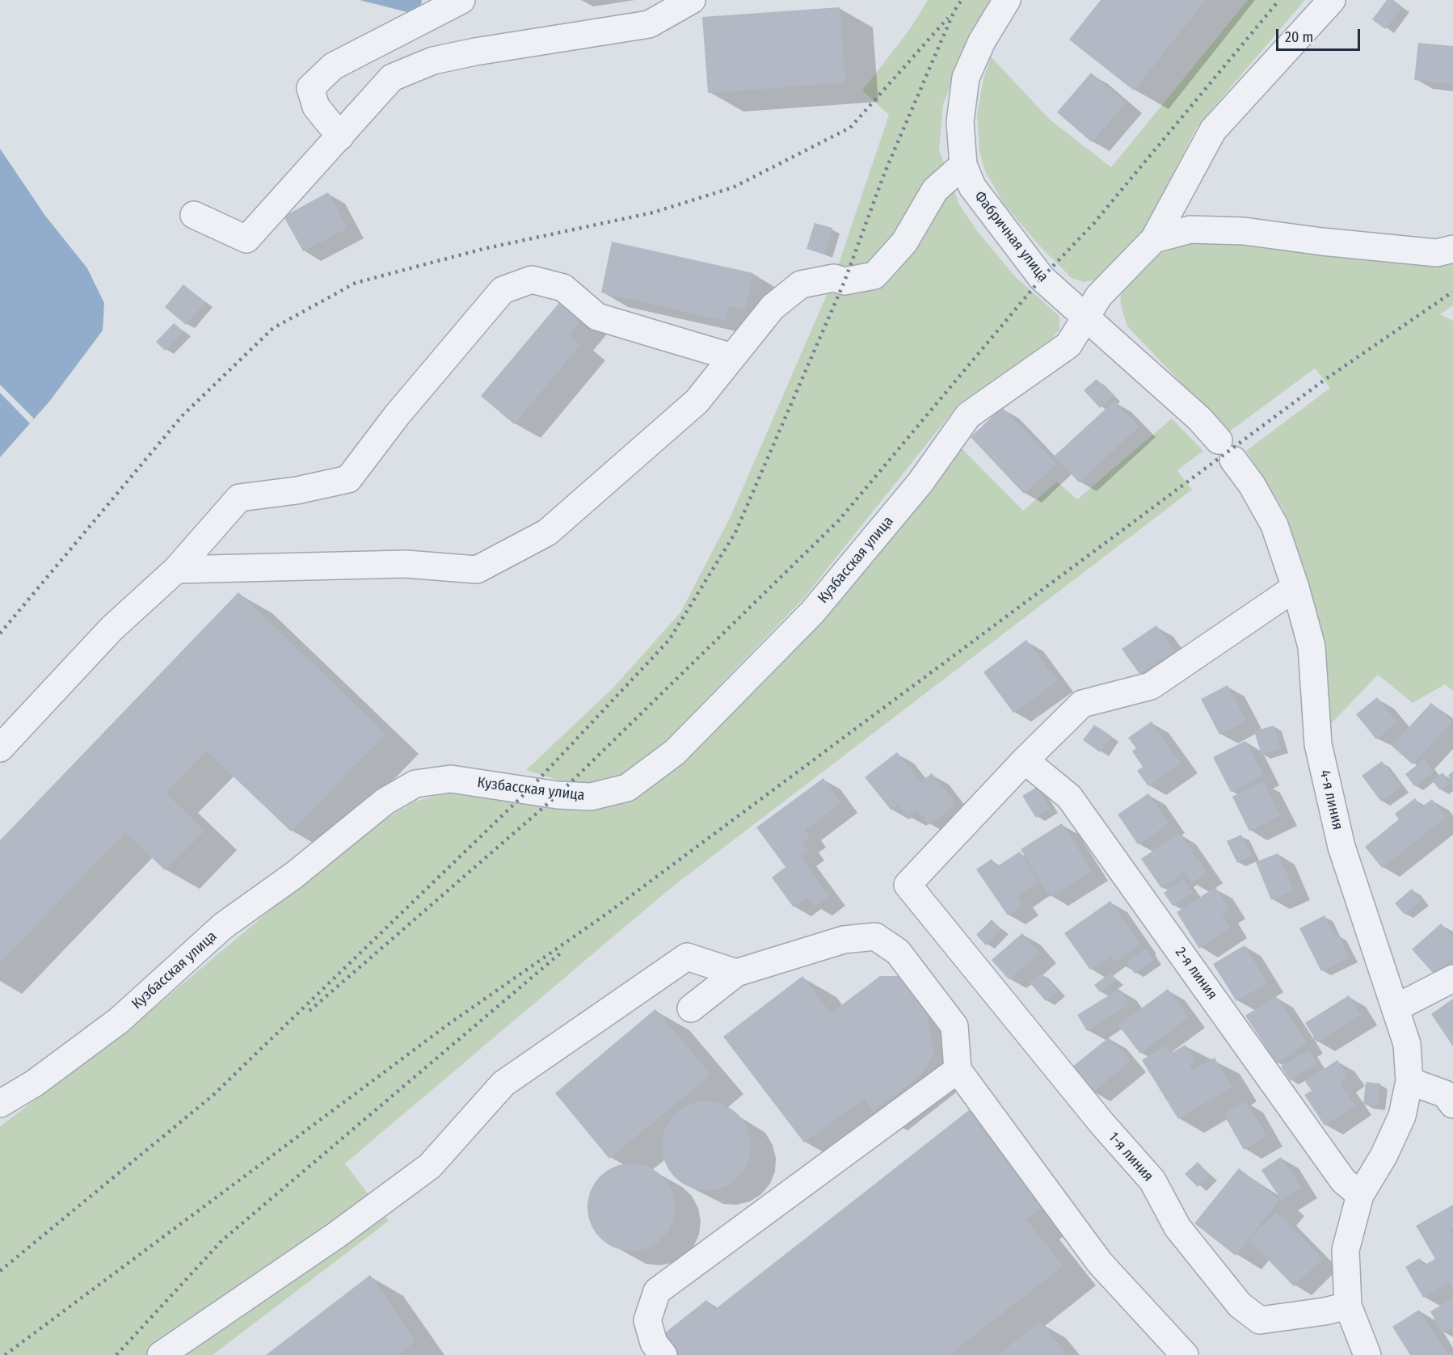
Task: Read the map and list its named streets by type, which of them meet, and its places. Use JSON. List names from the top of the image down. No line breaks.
{"streets":{"street":["Фабричная улица","Кузбасская улица","4-я линия","2-я линия","1-я линия"]},"crossings":[["Фабричная улица","Кузбасская улица"],["Фабричная улица","4-я линия"],["4-я линия","2-я линия"],["4-я линия","1-я линия"],["2-я линия","1-я линия"]],"scale_bar":"20 m"}
